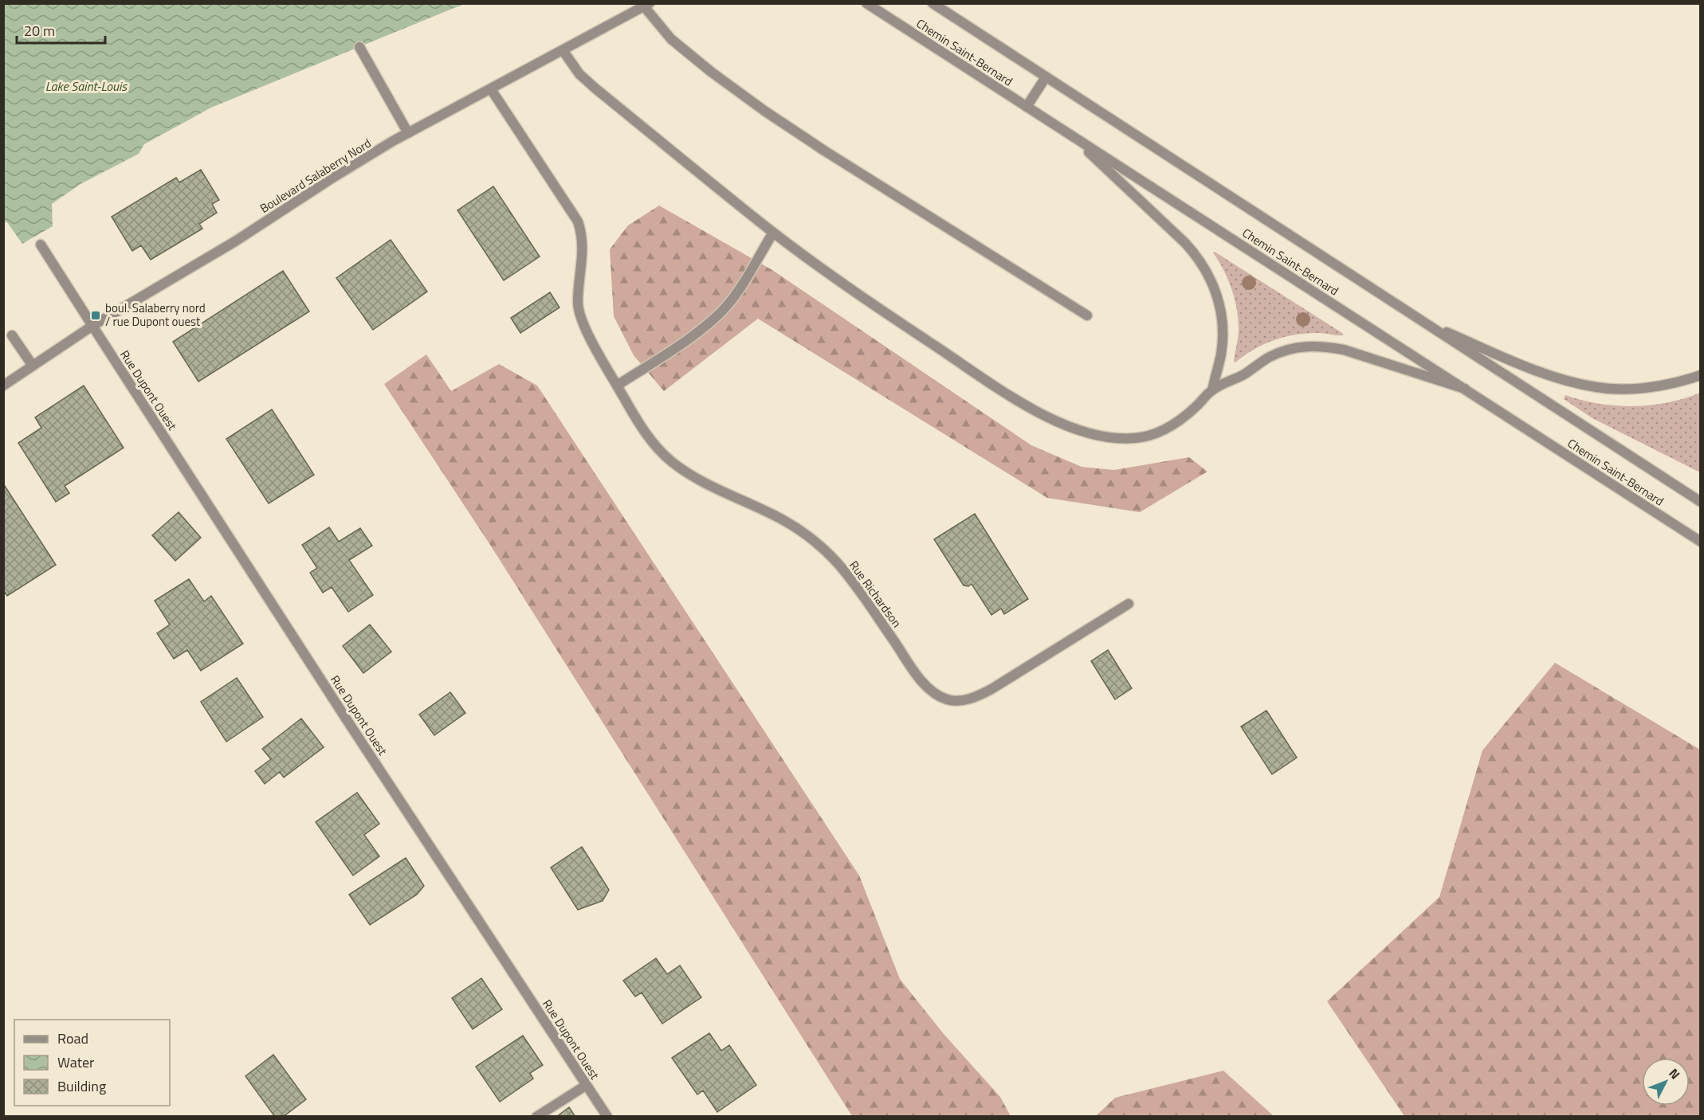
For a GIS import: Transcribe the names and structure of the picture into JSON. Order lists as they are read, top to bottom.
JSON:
{
  "streets": {
    "street": [
      "Chemin Saint-Bernard",
      "Boulevard Salaberry Nord",
      "Rue Dupont Ouest",
      "Rue Richardson"
    ]
  },
  "crossings": [
    ["Boulevard Salaberry Nord", "Rue Dupont Ouest"],
    ["Boulevard Salaberry Nord", "Rue Richardson"]
  ],
  "water": ["Lake Saint-Louis"],
  "places": {
    "transit": ["boul. Salaberry nord / rue Dupont ouest"]
  },
  "legend": ["Road", "Water", "Building"],
  "scale_bar": "20 m",
  "north": "top right"
}
